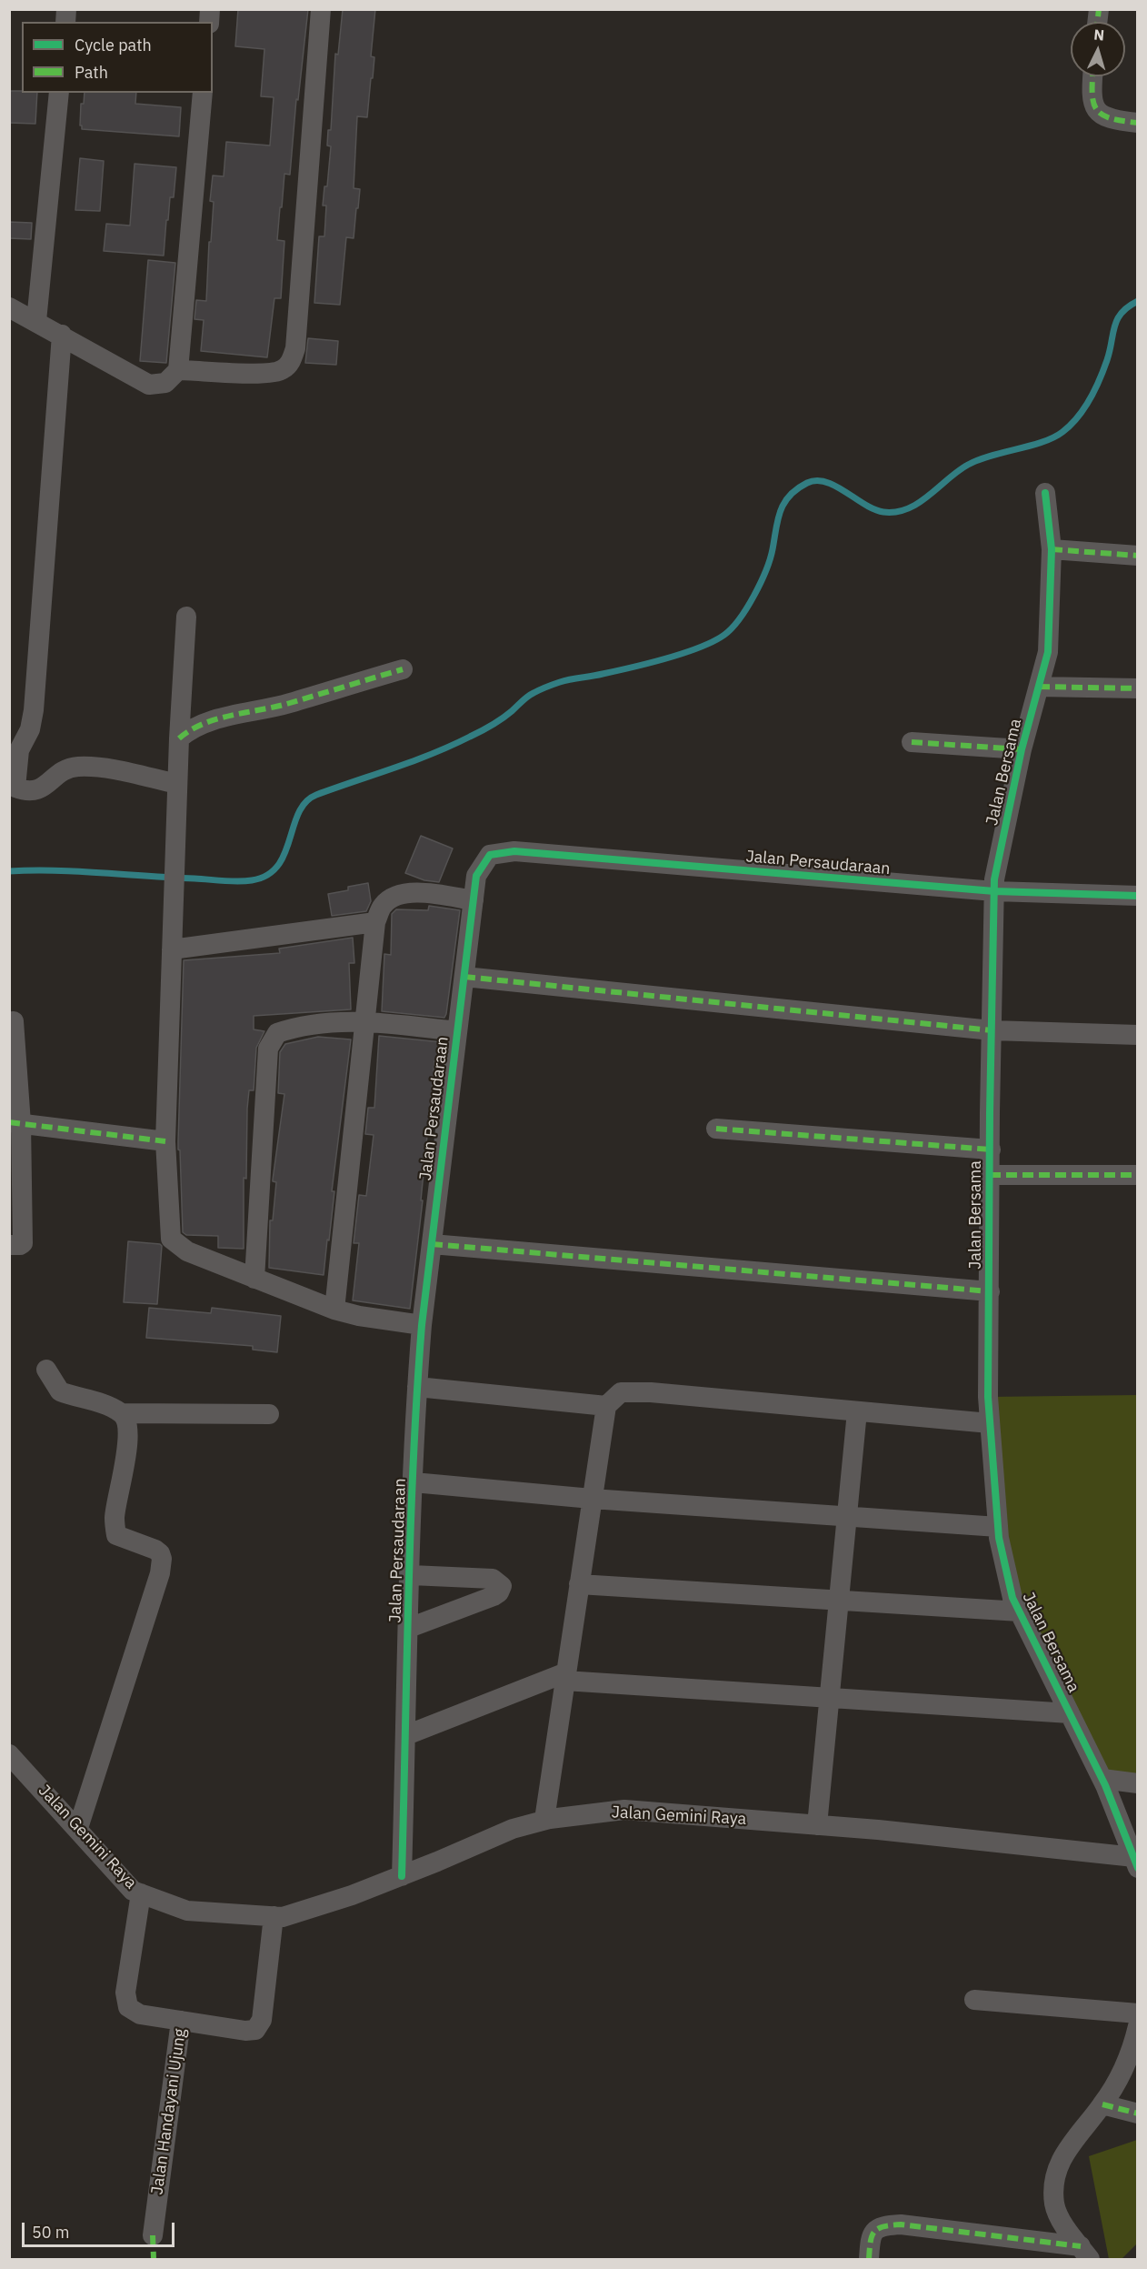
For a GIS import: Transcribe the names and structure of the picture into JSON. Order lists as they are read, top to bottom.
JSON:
{
  "streets": {
    "street": [
      "Jalan Bersama",
      "Jalan Persaudaraan",
      "Jalan Gemini Raya",
      "Jalan Handayani Ujung"
    ]
  },
  "crossings": [
    ["Jalan Bersama", "Jalan Persaudaraan"],
    ["Jalan Bersama", "Jalan Gemini Raya"],
    ["Jalan Persaudaraan", "Jalan Gemini Raya"]
  ],
  "legend": ["Cycle path", "Path"],
  "scale_bar": "50 m",
  "north": "top"
}
